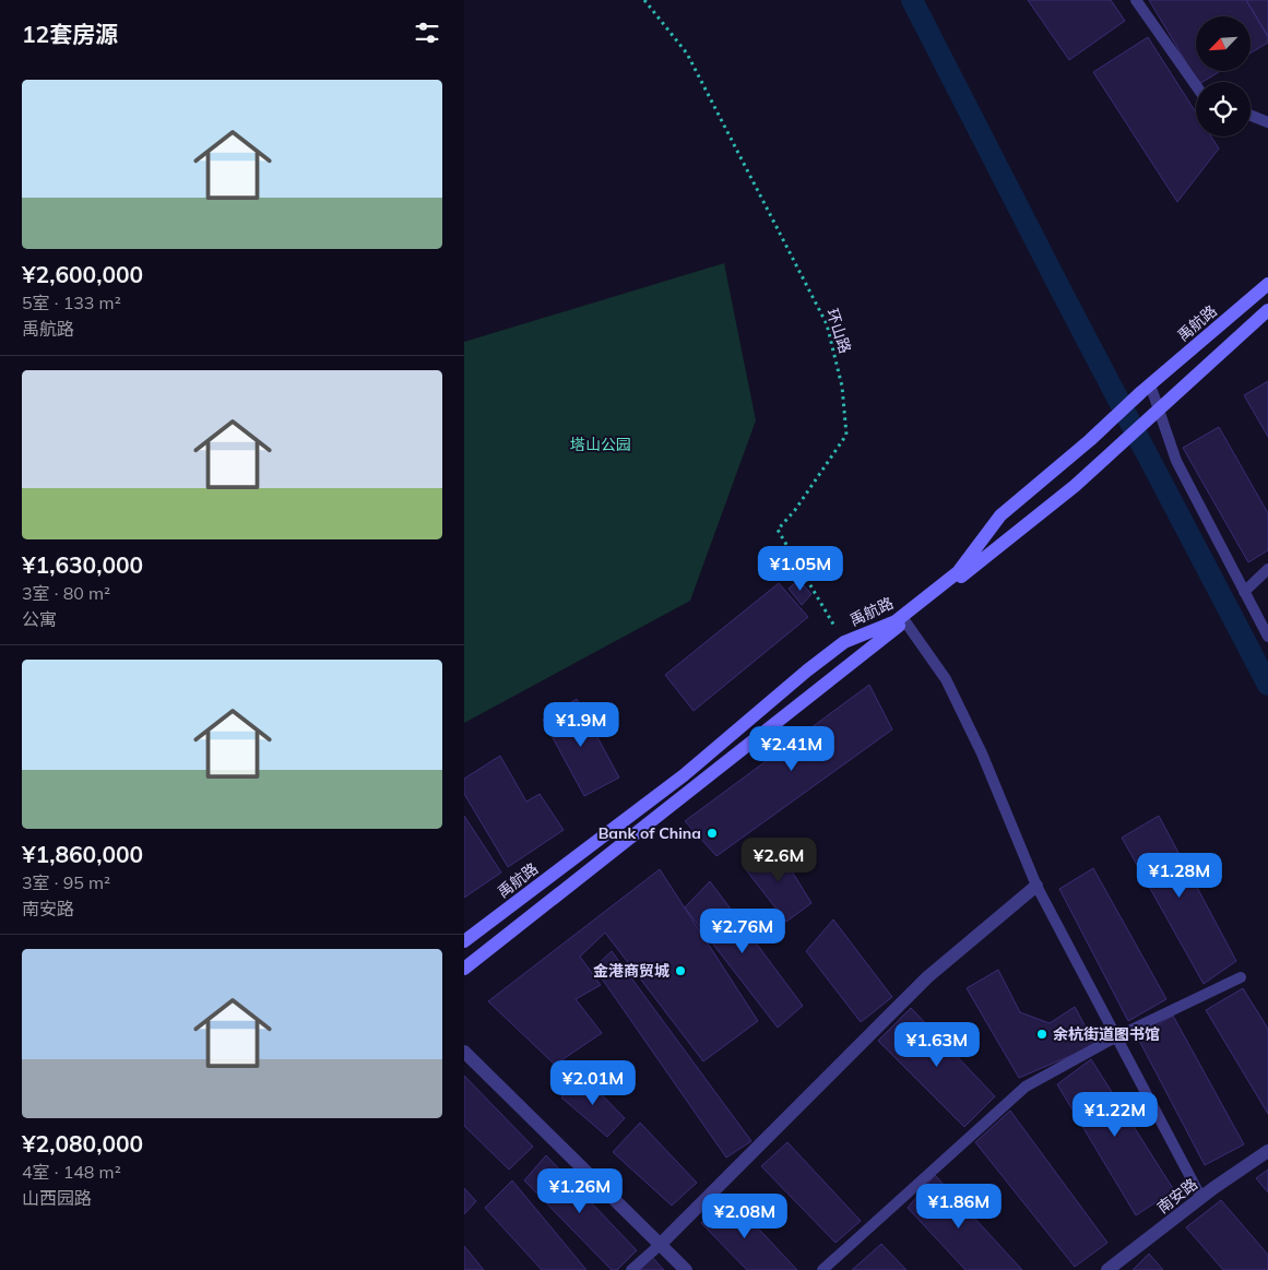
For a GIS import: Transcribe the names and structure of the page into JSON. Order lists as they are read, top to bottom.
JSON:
{
  "streets": {
    "main road": ["禹航路"],
    "street": ["南安路"],
    "path": ["环山路"]
  },
  "crossings": [
    ["禹航路", "环山路"]
  ],
  "parks": ["塔山公园"],
  "places": ["Bank of China", "金港商贸城", "余杭街道图书馆"],
  "north": "bottom left",
  "page": {
    "heading": "12套房源",
    "list": [
      {
        "name": "¥2,600,000",
        "note": "5室 · 133 m² · 禹航路"
      },
      {
        "name": "¥1,630,000",
        "note": "3室 · 80 m² · 公寓"
      },
      {
        "name": "¥1,860,000",
        "note": "3室 · 95 m² · 南安路"
      },
      {
        "name": "¥2,080,000",
        "note": "4室 · 148 m² · 山西园路"
      }
    ],
    "price": [
      "¥1.05M",
      "¥1.9M",
      "¥2.41M",
      "¥2.6M",
      "¥1.28M",
      "¥2.76M",
      "¥1.63M",
      "¥2.01M",
      "¥1.22M",
      "¥1.26M",
      "¥1.86M",
      "¥2.08M"
    ]
  }
}
